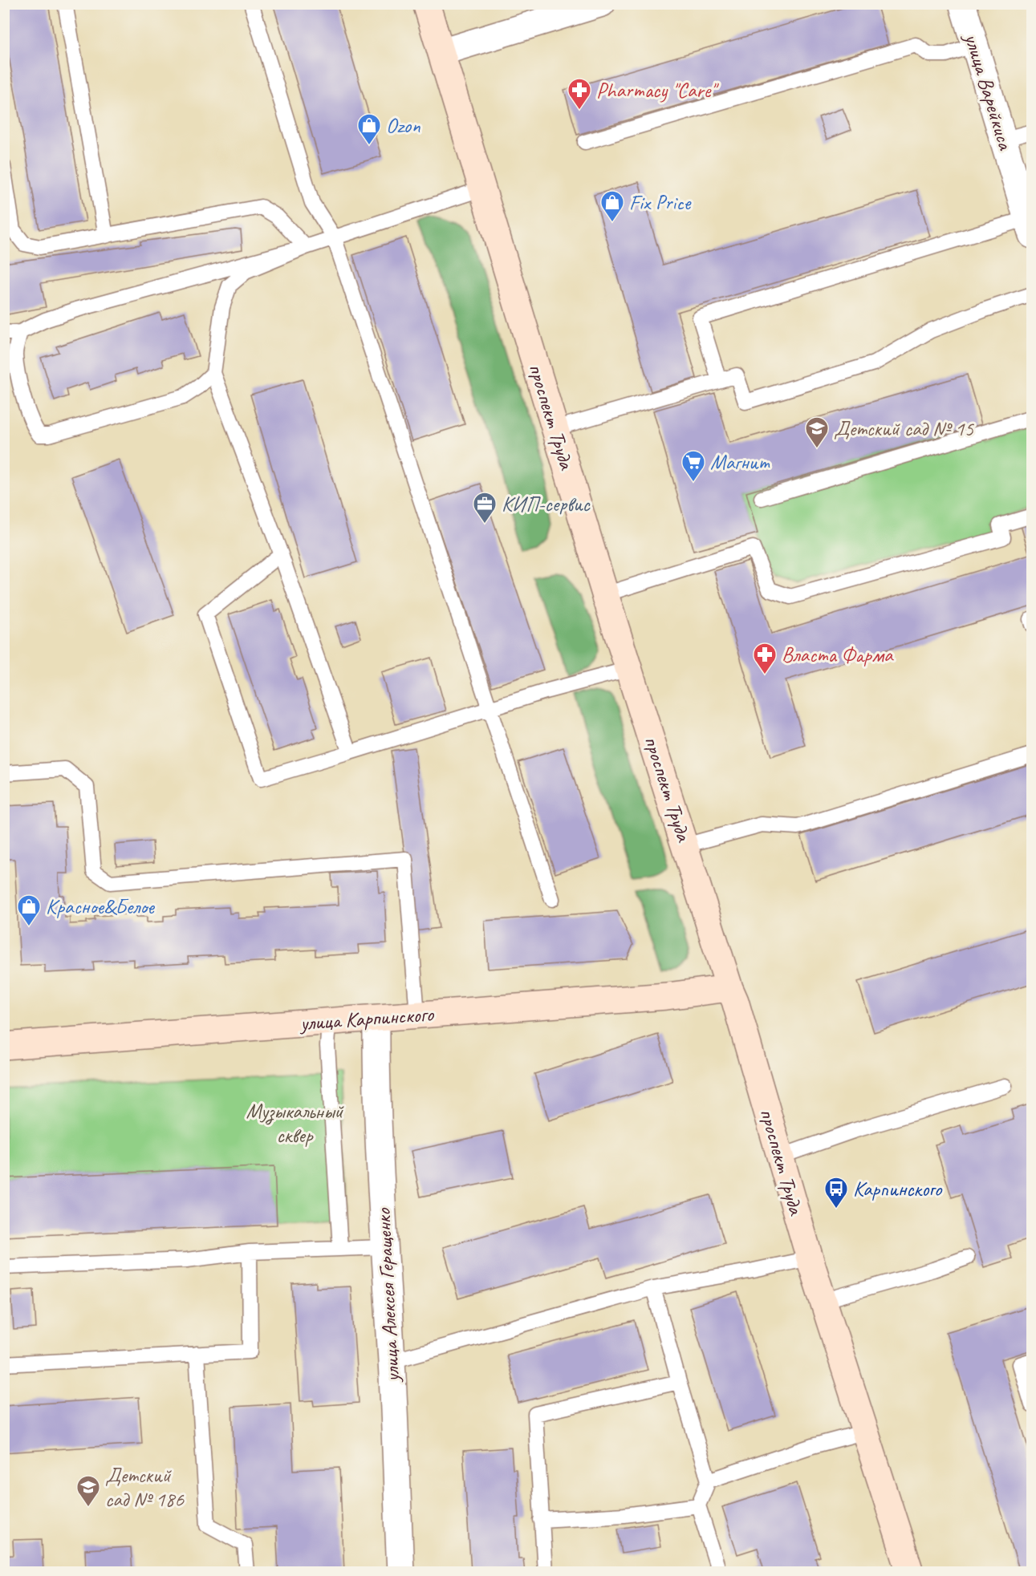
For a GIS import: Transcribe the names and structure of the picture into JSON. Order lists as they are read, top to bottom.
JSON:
{
  "streets": {
    "main road": ["проспект Труда", "улица Карпинского"],
    "street": ["улица Варейкиса", "улица Алексея Геращенко"]
  },
  "crossings": [
    ["проспект Труда", "улица Карпинского"],
    ["улица Карпинского", "улица Алексея Геращенко"]
  ],
  "parks": ["Музыкальный сквер"],
  "places": {
    "pharmacy": ["Pharmacy \"Care\"", "Власта Фарма"],
    "shop": ["Ozon", "Fix Price", "Красное&Белое"],
    "school or university": ["Детский сад № 15", "Детский сад № 186"],
    "supermarket": ["Магнит"],
    "office": ["КИП-сервис"],
    "bus stop": ["Карпинского"]
  }
}
